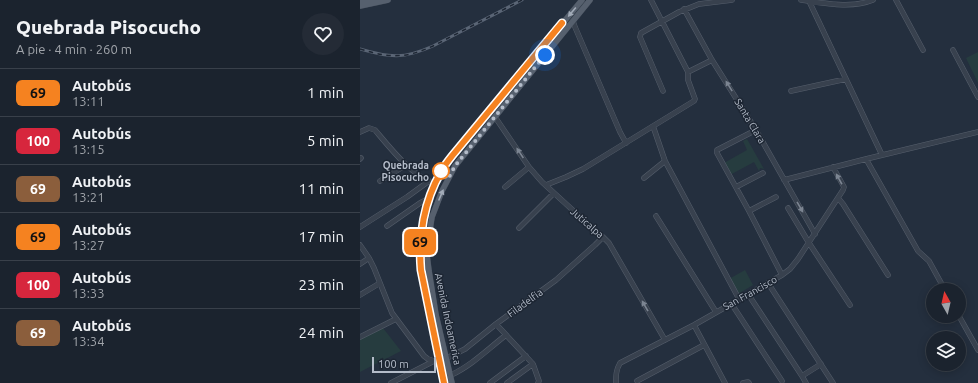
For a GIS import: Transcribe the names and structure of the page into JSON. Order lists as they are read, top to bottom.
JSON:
{
  "streets": {
    "main road": ["Avenida Indoamerica"],
    "street": [
      "Santa Clara",
      "Juticalpa",
      "San Francisco",
      "Filadelfia"
    ]
  },
  "crossings": [
    ["Santa Clara", "San Francisco"],
    ["Juticalpa", "San Francisco"],
    ["Juticalpa", "Filadelfia"],
    ["Juticalpa", "Avenida Indoamerica"],
    ["Filadelfia", "Avenida Indoamerica"]
  ],
  "one_way": ["Juticalpa"],
  "places": ["Quebrada Pisocucho"],
  "lines": ["bus line 69"],
  "scale_bar": "100 m",
  "north": "top",
  "page": {
    "heading": ["Quebrada Pisocucho", "A pie · 4 min · 260 m"],
    "on_map": "69",
    "list": [
      {
        "mark": "69",
        "name": "Autobús",
        "note": "13:11",
        "value": "1 min"
      },
      {
        "mark": "100",
        "name": "Autobús",
        "note": "13:15",
        "value": "5 min"
      },
      {
        "mark": "69",
        "name": "Autobús",
        "note": "13:21",
        "value": "11 min"
      },
      {
        "mark": "69",
        "name": "Autobús",
        "note": "13:27",
        "value": "17 min"
      },
      {
        "mark": "100",
        "name": "Autobús",
        "note": "13:33",
        "value": "23 min"
      },
      {
        "mark": "69",
        "name": "Autobús",
        "note": "13:34",
        "value": "24 min"
      }
    ],
    "scale": "100 m"
  }
}
